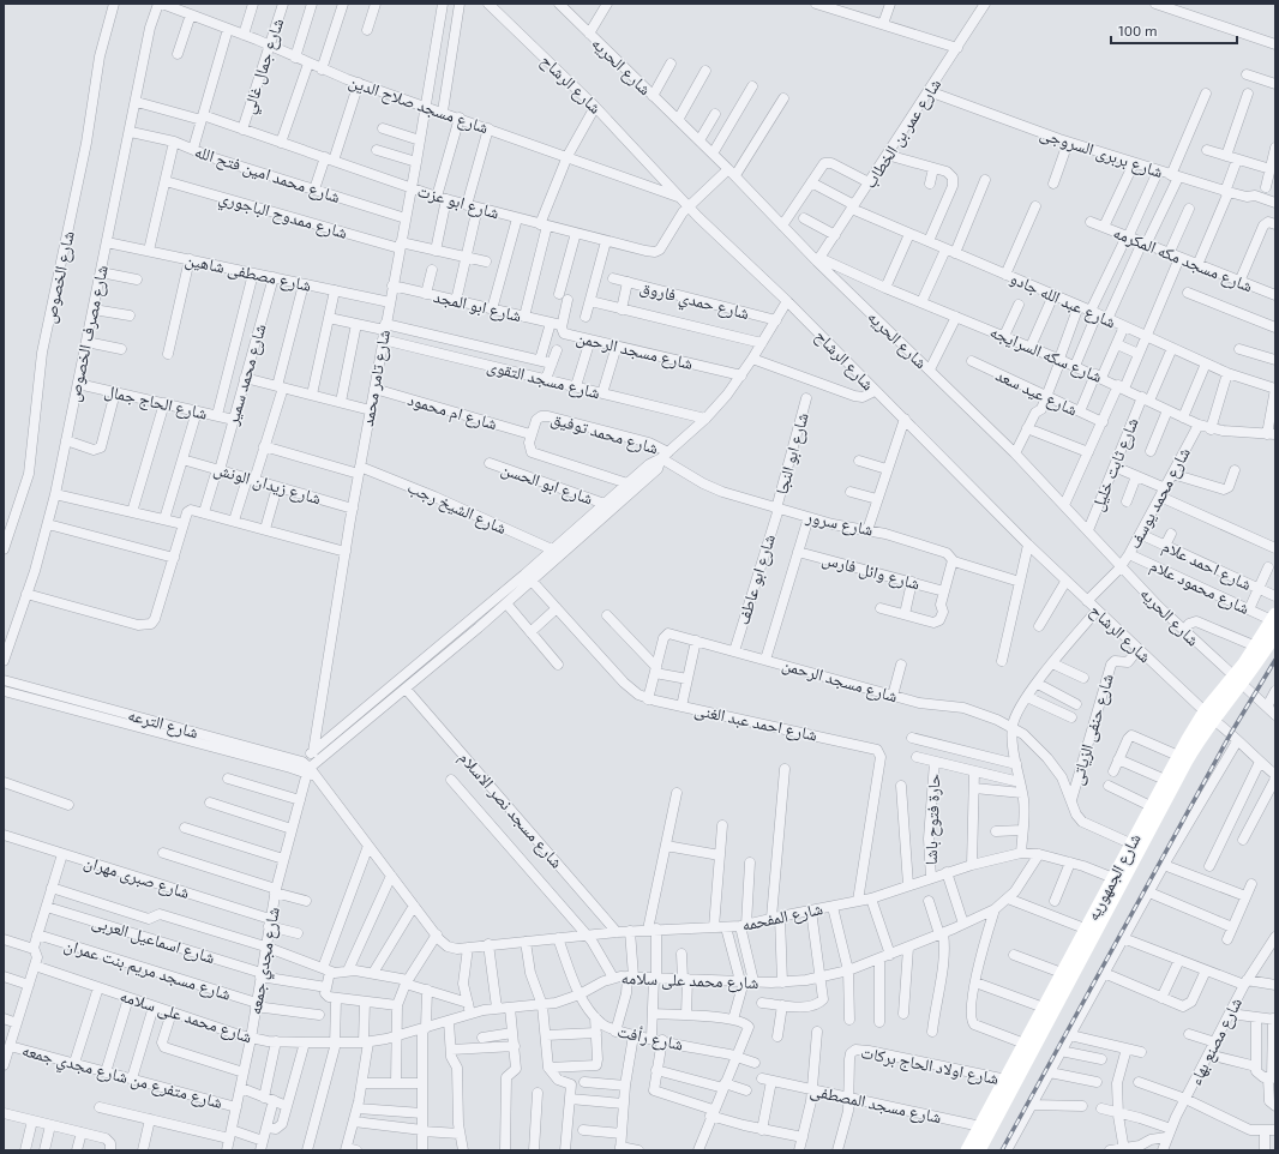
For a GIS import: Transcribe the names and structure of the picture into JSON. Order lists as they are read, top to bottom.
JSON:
{
  "streets": {
    "main road": ["شارع الجمهوريه"],
    "street": [
      "شارع جمال غالي",
      "شارع الحريه",
      "شارع الرشاح",
      "شارع مسجد صلاح الدين",
      "شارع عمر بن الخطاب",
      "شارع بربرى السروجى",
      "شارع محمد امين فتح الله",
      "شارع ابو عزت",
      "شارع ممدوح الباجوري",
      "شارع مسجد مكه المكرمه",
      "شارع مصطفى شاهين",
      "شارع الخصوص",
      "شارع حمدي فاروق",
      "شارع عبد الله جادو",
      "شارع ابو المجد",
      "شارع مصرف الخصوص",
      "شارع مسجد الرحمن",
      "شارع سكه السرايجه",
      "شارع محمد سمير",
      "شارع تامر محمد",
      "شارع مسجد التقوى",
      "شارع عيد سعد",
      "شارع الحاج جمال",
      "شارع ام محمود",
      "شارع محمد توفيق",
      "شارع ابو النجا",
      "شارع ثابت خليل",
      "شارع زيدان الونش",
      "شارع ابو الحسن",
      "شارع محمد يوسف",
      "شارع الشيخ رجب",
      "شارع سرور",
      "شارع احمد علام",
      "شارع وائل فارس",
      "شارع ابو عاطف",
      "شارع محمود علام",
      "شارع احمد عبد الغنى",
      "شارع الترعه",
      "شارع حنفى الزياتى",
      "شارع مسجد نصر الاسلام",
      "حارة فتوح باشا",
      "شارع صبرى مهران",
      "شارع المفحمه",
      "شارع اسماعيل العربى",
      "شارع مجدي جمعه",
      "شارع مسجد مريم بنت عمران",
      "شارع محمد على سلامه",
      "شارع رأفت",
      "شارع مصنع بهاء",
      "شارع اولاد الحاج بركات",
      "شارع متفرع من شارع مجدي جمعه",
      "شارع مسجد المصطفى"
    ]
  },
  "crossings": [
    ["شارع جمال غالي", "شارع مسجد صلاح الدين"],
    ["شارع جمال غالي", "شارع ابو عزت"],
    ["شارع الحريه", "شارع عمر بن الخطاب"],
    ["شارع الحريه", "شارع سكه السرايجه"],
    ["شارع الحريه", "شارع ثابت خليل"],
    ["شارع الحريه", "شارع محمد يوسف"],
    ["شارع الحريه", "شارع الجمهوريه"],
    ["شارع الرشاح", "شارع مسجد صلاح الدين"],
    ["شارع الرشاح", "شارع ابو عزت"],
    ["شارع الرشاح", "شارع محمد يوسف"],
    ["شارع الرشاح", "شارع حنفى الزياتى"],
    ["شارع الرشاح", "شارع الجمهوريه"],
    ["شارع مسجد صلاح الدين", "شارع تامر محمد"],
    ["شارع عمر بن الخطاب", "شارع بربرى السروجى"],
    ["شارع عمر بن الخطاب", "شارع عبد الله جادو"],
    ["شارع عمر بن الخطاب", "شارع سكه السرايجه"],
    ["شارع محمد امين فتح الله", "شارع مصرف الخصوص"],
    ["شارع محمد امين فتح الله", "شارع تامر محمد"],
    ["شارع ابو عزت", "شارع مصرف الخصوص"],
    ["شارع ابو عزت", "شارع تامر محمد"],
    ["شارع ممدوح الباجوري", "شارع تامر محمد"],
    ["شارع مصطفى شاهين", "شارع مصرف الخصوص"],
    ["شارع مصطفى شاهين", "شارع محمد سمير"],
    ["شارع مصطفى شاهين", "شارع تامر محمد"],
    ["شارع عبد الله جادو", "شارع ثابت خليل"],
    ["شارع ابو المجد", "شارع مسجد الرحمن"],
    ["شارع ابو المجد", "شارع تامر محمد"],
    ["شارع مصرف الخصوص", "شارع الحاج جمال"],
    ["شارع مسجد الرحمن", "شارع ابو عاطف"],
    ["شارع مسجد الرحمن", "شارع حنفى الزياتى"],
    ["شارع مسجد الرحمن", "شارع الجمهوريه"],
    ["شارع سكه السرايجه", "شارع ثابت خليل"],
    ["شارع سكه السرايجه", "شارع محمد يوسف"],
    ["شارع محمد سمير", "شارع الحاج جمال"],
    ["شارع محمد سمير", "شارع زيدان الونش"],
    ["شارع تامر محمد", "شارع مسجد التقوى"],
    ["شارع تامر محمد", "شارع ام محمود"],
    ["شارع تامر محمد", "شارع زيدان الونش"],
    ["شارع تامر محمد", "شارع الشيخ رجب"],
    ["شارع ام محمود", "شارع محمد توفيق"],
    ["شارع محمد توفيق", "شارع سرور"],
    ["شارع ابو النجا", "شارع سرور"],
    ["شارع ابو النجا", "شارع ابو عاطف"],
    ["شارع محمد يوسف", "شارع احمد علام"],
    ["شارع محمد يوسف", "شارع محمود علام"],
    ["شارع سرور", "شارع ابو عاطف"],
    ["شارع محمود علام", "شارع الجمهوريه"],
    ["شارع احمد عبد الغنى", "شارع المفحمه"],
    ["شارع الترعه", "شارع مجدي جمعه"],
    ["شارع مسجد نصر الاسلام", "شارع المفحمه"],
    ["حارة فتوح باشا", "شارع المفحمه"],
    ["شارع صبرى مهران", "شارع مجدي جمعه"],
    ["شارع الجمهوريه", "شارع المفحمه"],
    ["شارع الجمهوريه", "شارع اولاد الحاج بركات"],
    ["شارع الجمهوريه", "شارع مسجد المصطفى"],
    ["شارع المفحمه", "شارع محمد على سلامه"],
    ["شارع المفحمه", "شارع رأفت"],
    ["شارع اسماعيل العربى", "شارع مجدي جمعه"],
    ["شارع مجدي جمعه", "شارع مسجد مريم بنت عمران"],
    ["شارع مجدي جمعه", "شارع محمد على سلامه"],
    ["شارع مجدي جمعه", "شارع متفرع من شارع مجدي جمعه"],
    ["شارع محمد على سلامه", "شارع رأفت"],
    ["شارع اولاد الحاج بركات", "شارع مسجد المصطفى"]
  ],
  "scale_bar": "100 m"
}
